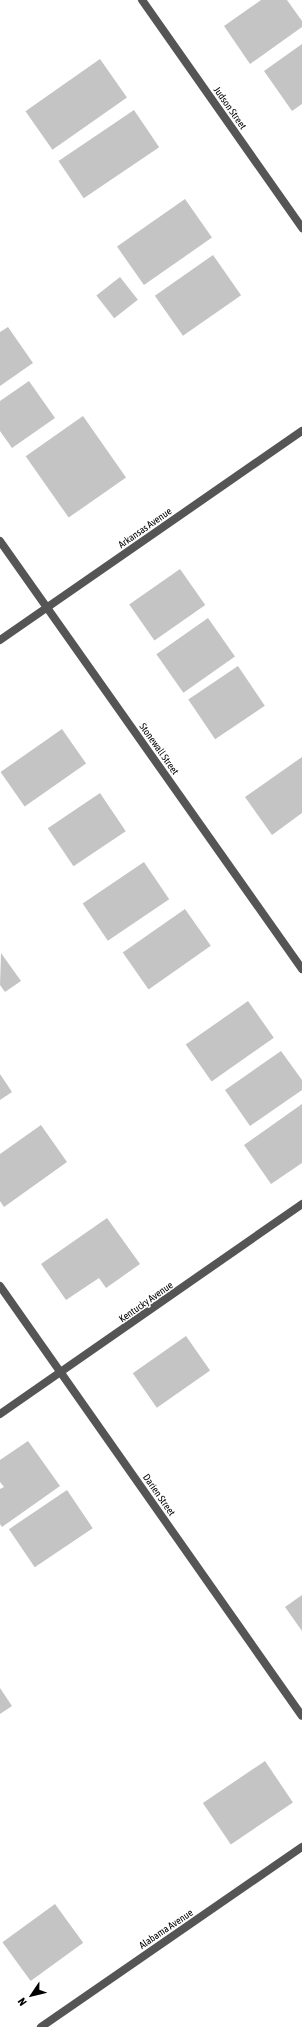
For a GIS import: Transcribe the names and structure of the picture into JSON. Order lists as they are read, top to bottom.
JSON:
{
  "streets": {
    "street": [
      "Judson Street",
      "Arkansas Avenue",
      "Stonewall Street",
      "Kentucky Avenue",
      "Darien Street",
      "Alabama Avenue"
    ]
  },
  "crossings": [
    ["Arkansas Avenue", "Stonewall Street"],
    ["Kentucky Avenue", "Darien Street"]
  ],
  "north": "bottom left"
}
